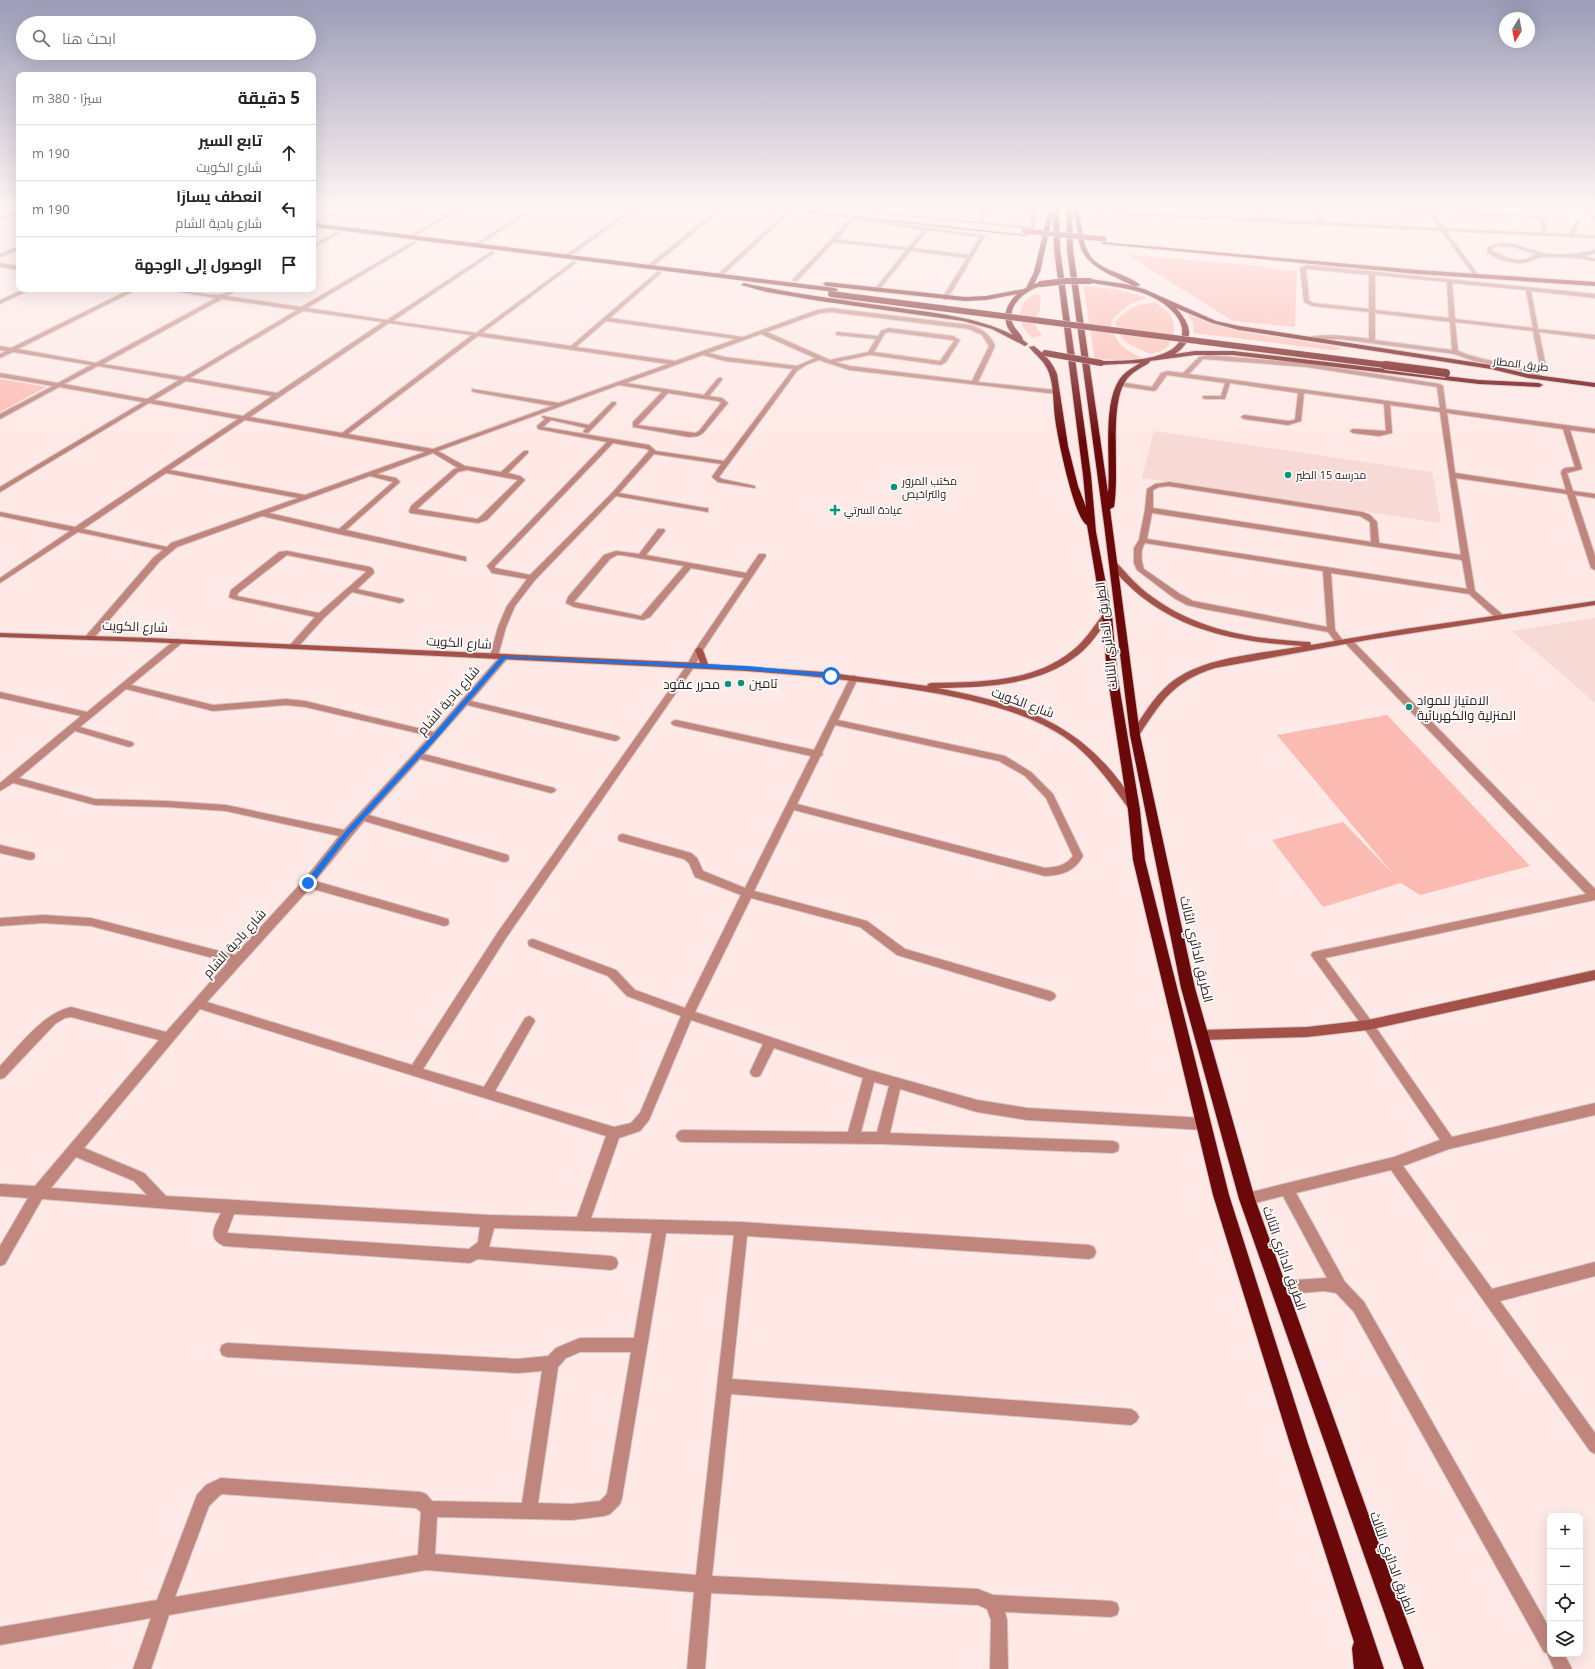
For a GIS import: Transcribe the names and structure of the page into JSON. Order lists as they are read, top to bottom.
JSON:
{
  "streets": {
    "highway": ["طريق المطار", "الطريق الدائري الثالث"],
    "main road": ["شارع الكويت"],
    "street": ["شارع بادية الشام"]
  },
  "crossings": [
    ["شارع الكويت", "الطريق الدائري الثالث"],
    ["شارع الكويت", "شارع بادية الشام"]
  ],
  "places": {
    "other": [
      "مدرسه 15 الطير",
      "مكتب المرور والتراخيص",
      "تامين",
      "محرر عقود",
      "الامتياز للمواد المنزلية والكهربائية"
    ],
    "health": ["عيادة السرتي"]
  },
  "north": "bottom",
  "page": {
    "search": "ابحث هنا",
    "heading": ["5 دقيقة", "سيرًا · 380 m"],
    "list": [
      ["تابع السير", "شارع الكويت", "190 m"],
      ["انعطف يسارًا", "شارع بادية الشام", "190 m"],
      "الوصول إلى الوجهة"
    ],
    "map_buttons": ["+", "−"]
  }
}
